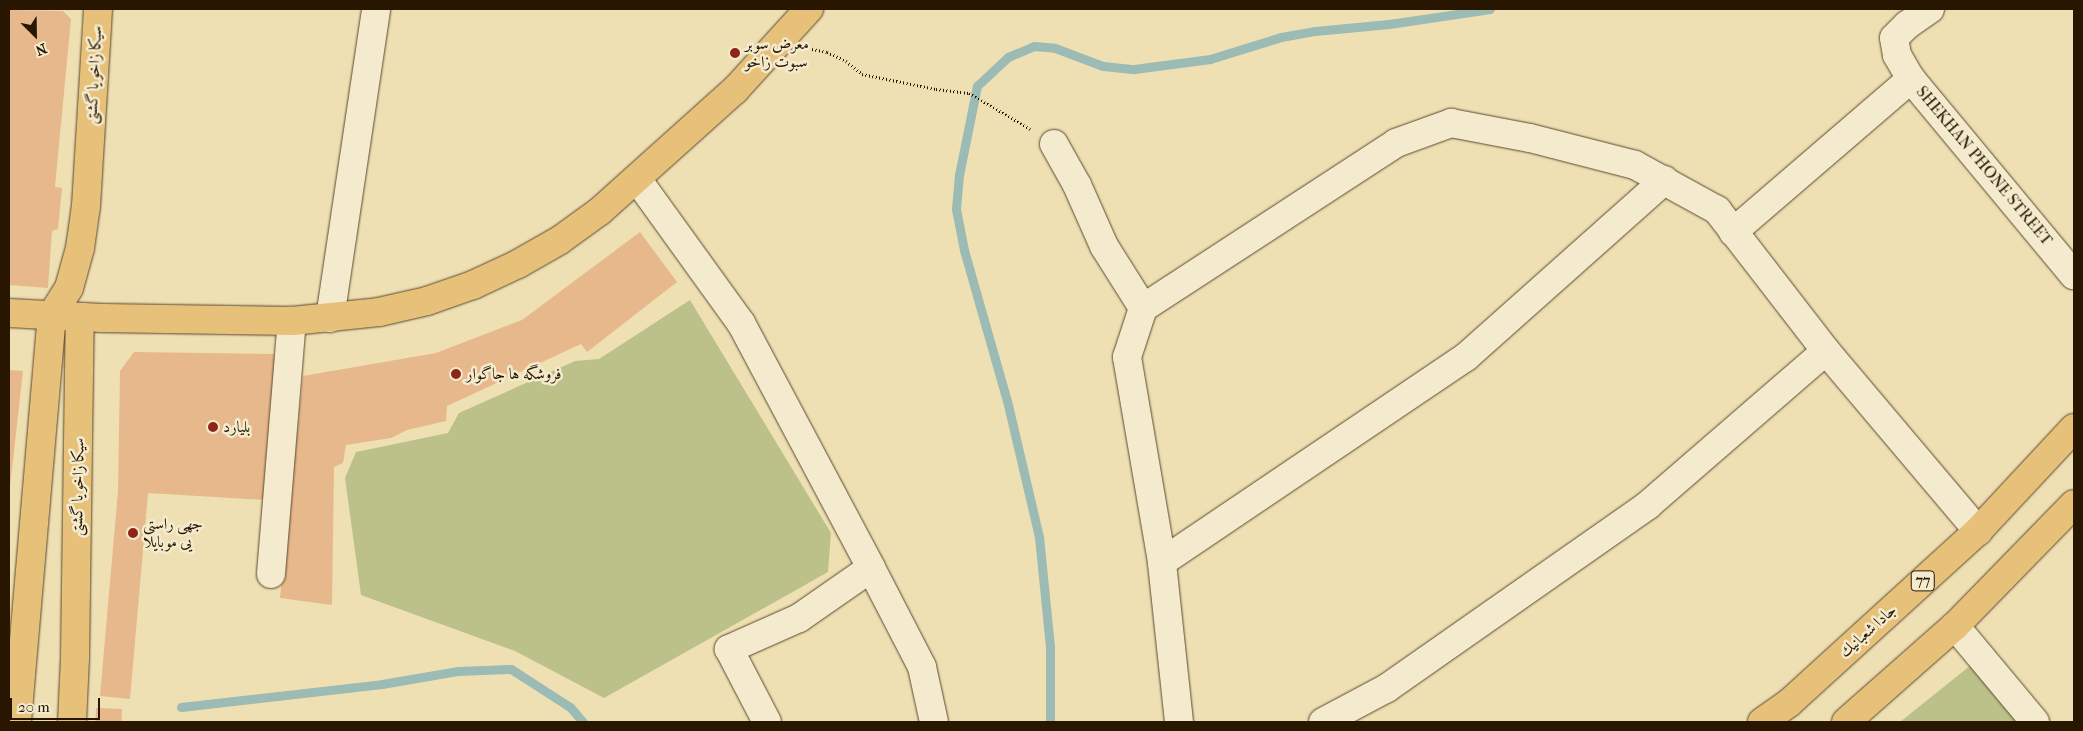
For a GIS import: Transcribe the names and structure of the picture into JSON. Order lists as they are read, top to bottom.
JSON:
{
  "streets": {
    "main road": ["سیکا زاخو یا گشتى", "77", "جادا شعبانيك"],
    "street": ["SHEKHAN PHONE STREET"]
  },
  "places": [
    "معرض سوبر سبوت زاخو",
    "فروشگه ها جاگوار",
    "بليارد",
    "جهى راستى يى موبايلا"
  ],
  "scale_bar": "20 m",
  "north": "bottom right"
}
